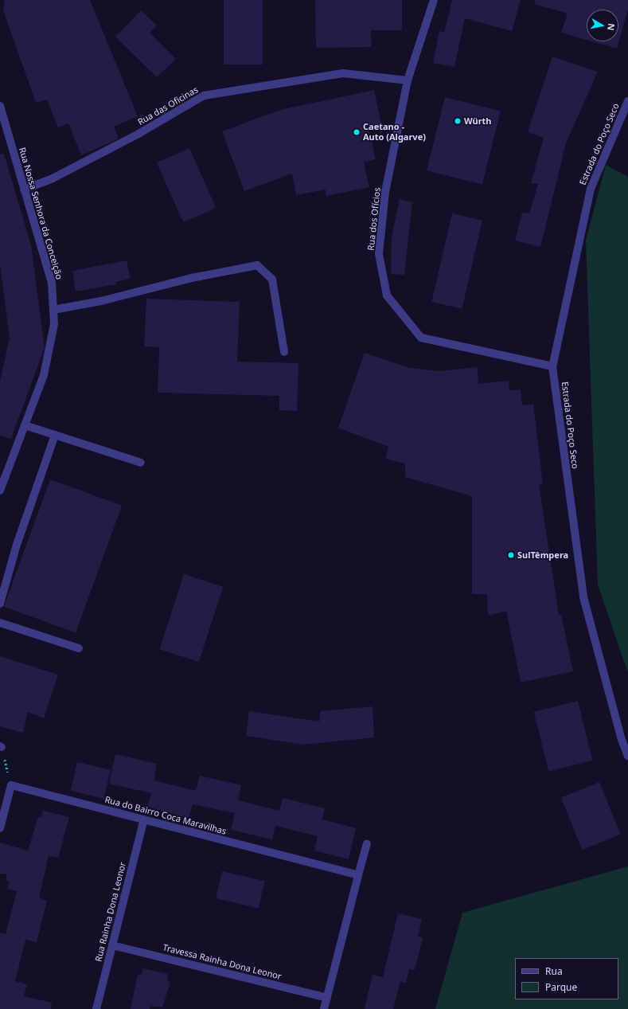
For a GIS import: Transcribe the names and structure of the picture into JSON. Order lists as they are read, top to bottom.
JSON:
{
  "streets": {
    "street": [
      "Rua das Oficinas",
      "Estrada do Poço Seco",
      "Rua Nossa Senhora da Conceição",
      "Rua dos Ofícios",
      "Rua do Bairro Coca Maravilhas",
      "Rua Rainha Dona Leonor",
      "Travessa Rainha Dona Leonor"
    ]
  },
  "crossings": [
    ["Rua das Oficinas", "Rua Nossa Senhora da Conceição"],
    ["Rua das Oficinas", "Rua dos Ofícios"],
    ["Estrada do Poço Seco", "Rua dos Ofícios"],
    ["Rua do Bairro Coca Maravilhas", "Rua Rainha Dona Leonor"],
    ["Rua Rainha Dona Leonor", "Travessa Rainha Dona Leonor"]
  ],
  "places": ["Würth", "Caetano - Auto (Algarve)", "SulTêmpera"],
  "legend": ["Rua", "Parque"],
  "north": "right"
}
